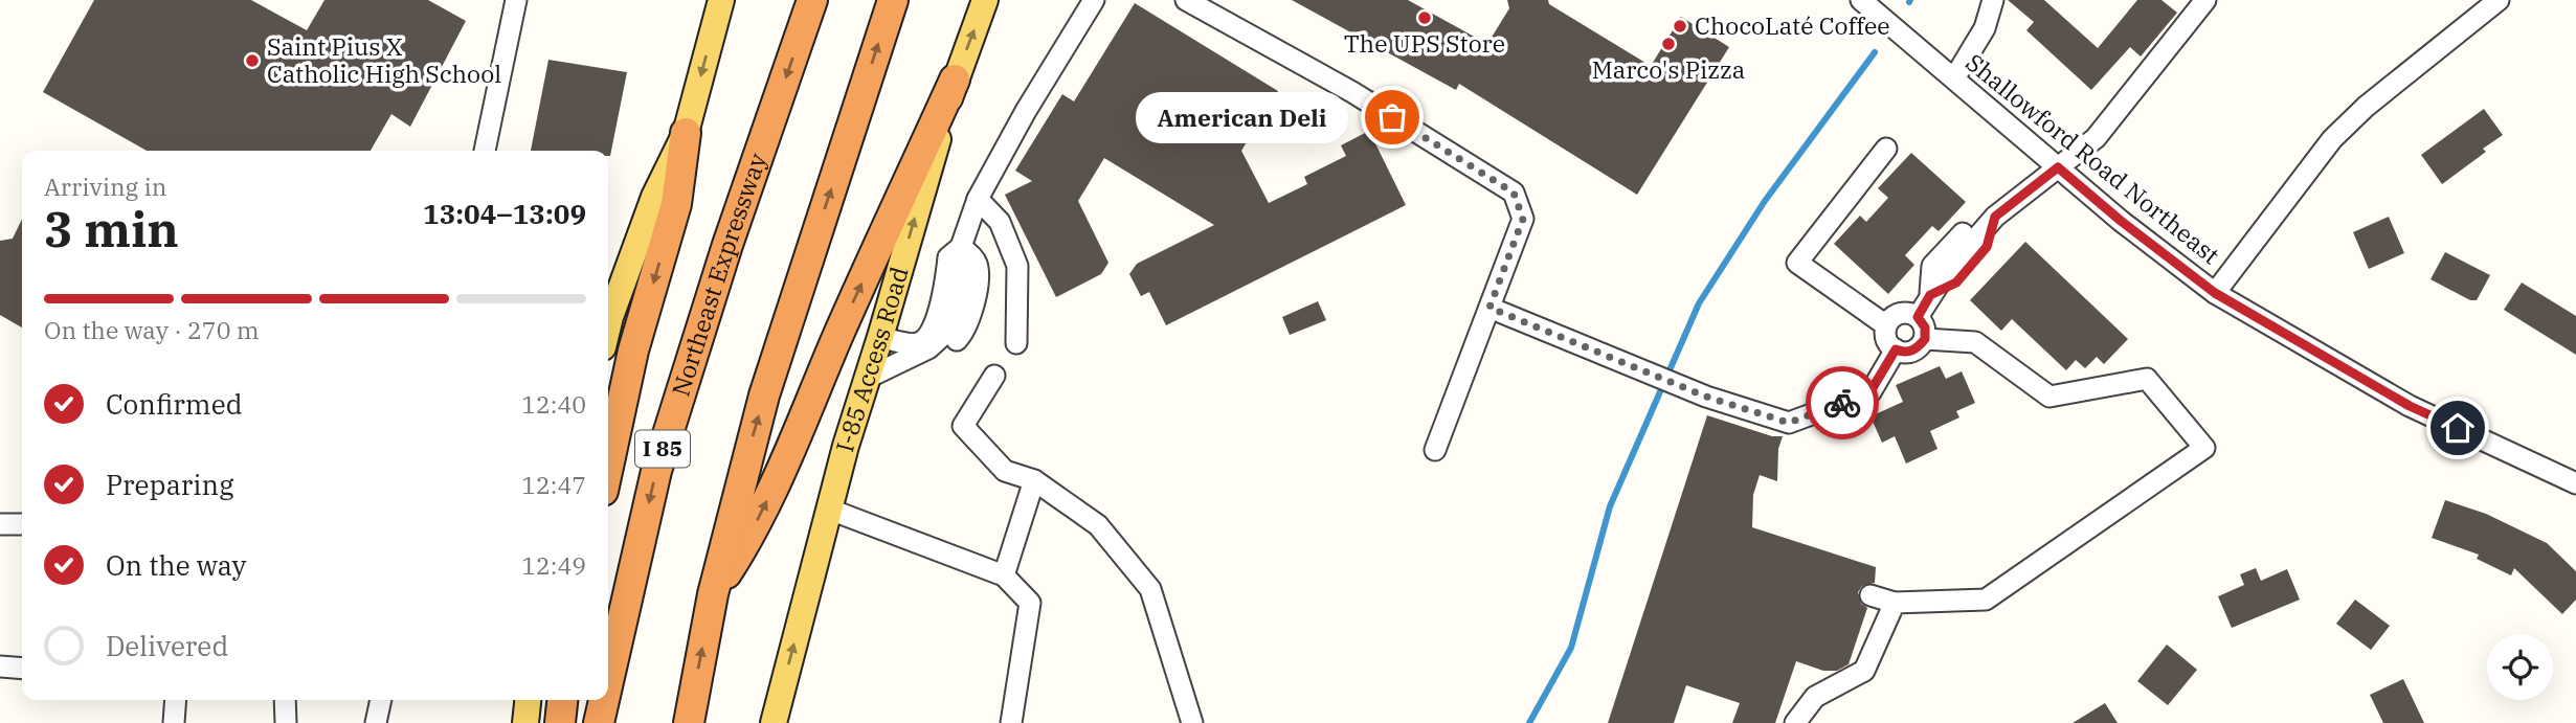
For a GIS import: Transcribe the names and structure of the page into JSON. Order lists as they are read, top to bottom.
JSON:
{
  "streets": {
    "highway": ["Northeast Expressway", "I 85"],
    "main road": ["I-85 Access Road"],
    "street": ["Shallowford Road Northeast"]
  },
  "one_way": ["I-85 Access Road"],
  "places": [
    "The UPS Store",
    "ChocoLaté Coffee",
    "Marco's Pizza",
    "Saint Pius X Catholic High School",
    "American Deli"
  ],
  "page": {
    "bubble": "American Deli",
    "heading": ["3 min", "Arriving in", "13:04–13:09"],
    "bar": "On the way · 270 m",
    "list": [
      ["Confirmed", "12:40"],
      ["Preparing", "12:47"],
      ["On the way", "12:49"],
      "Delivered"
    ]
  }
}
